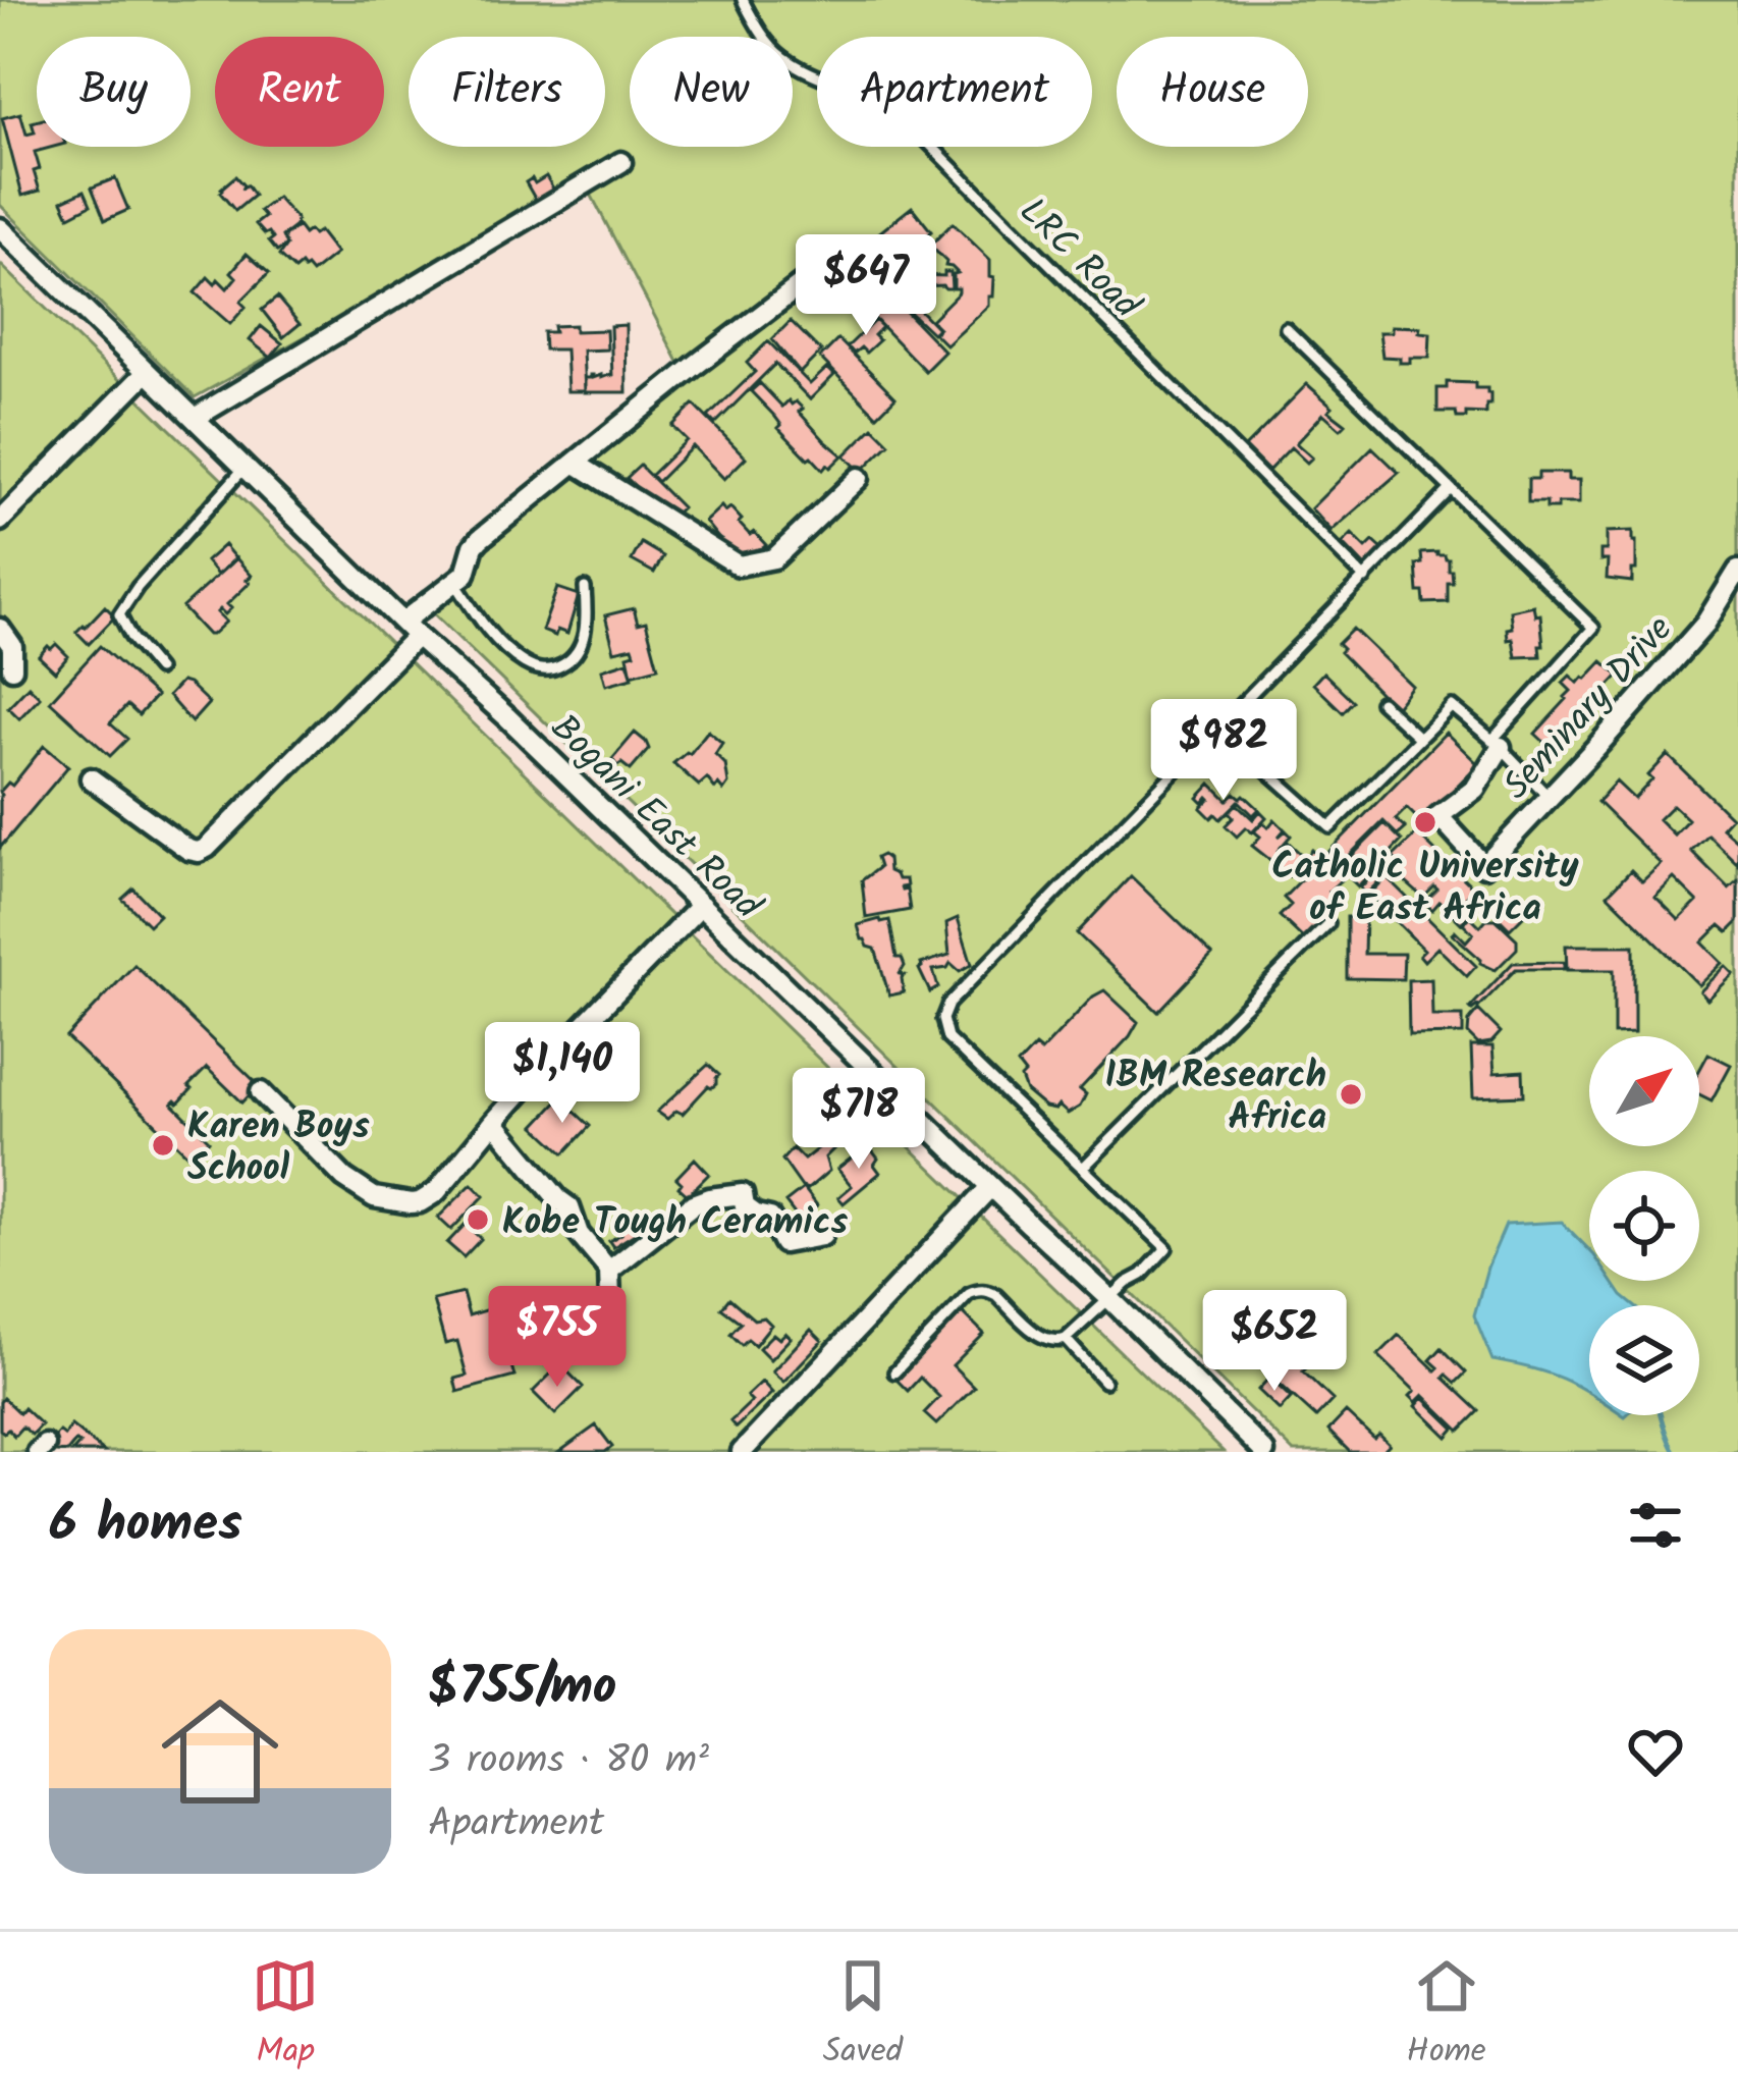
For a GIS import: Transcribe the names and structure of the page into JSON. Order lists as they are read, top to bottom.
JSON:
{
  "streets": {
    "street": ["Seminary Drive", "Bogani East Road"],
    "lane": ["LRC Road"]
  },
  "places": [
    "Catholic University of East Africa",
    "IBM Research Africa",
    "Karen Boys School",
    "Kobe Tough Ceramics"
  ],
  "north": "top right",
  "page": {
    "chip": [
      "Buy",
      "Rent",
      "Filters",
      "New",
      "Apartment",
      "House"
    ],
    "price": [
      "$647",
      "$982",
      "$1,140",
      "$718",
      "$755",
      "$652"
    ],
    "heading": "6 homes",
    "list": [
      {
        "name": "$755/mo",
        "note": "3 rooms · 80 m² · Apartment"
      }
    ],
    "tabs": ["Map", "Saved", "Home"]
  }
}
